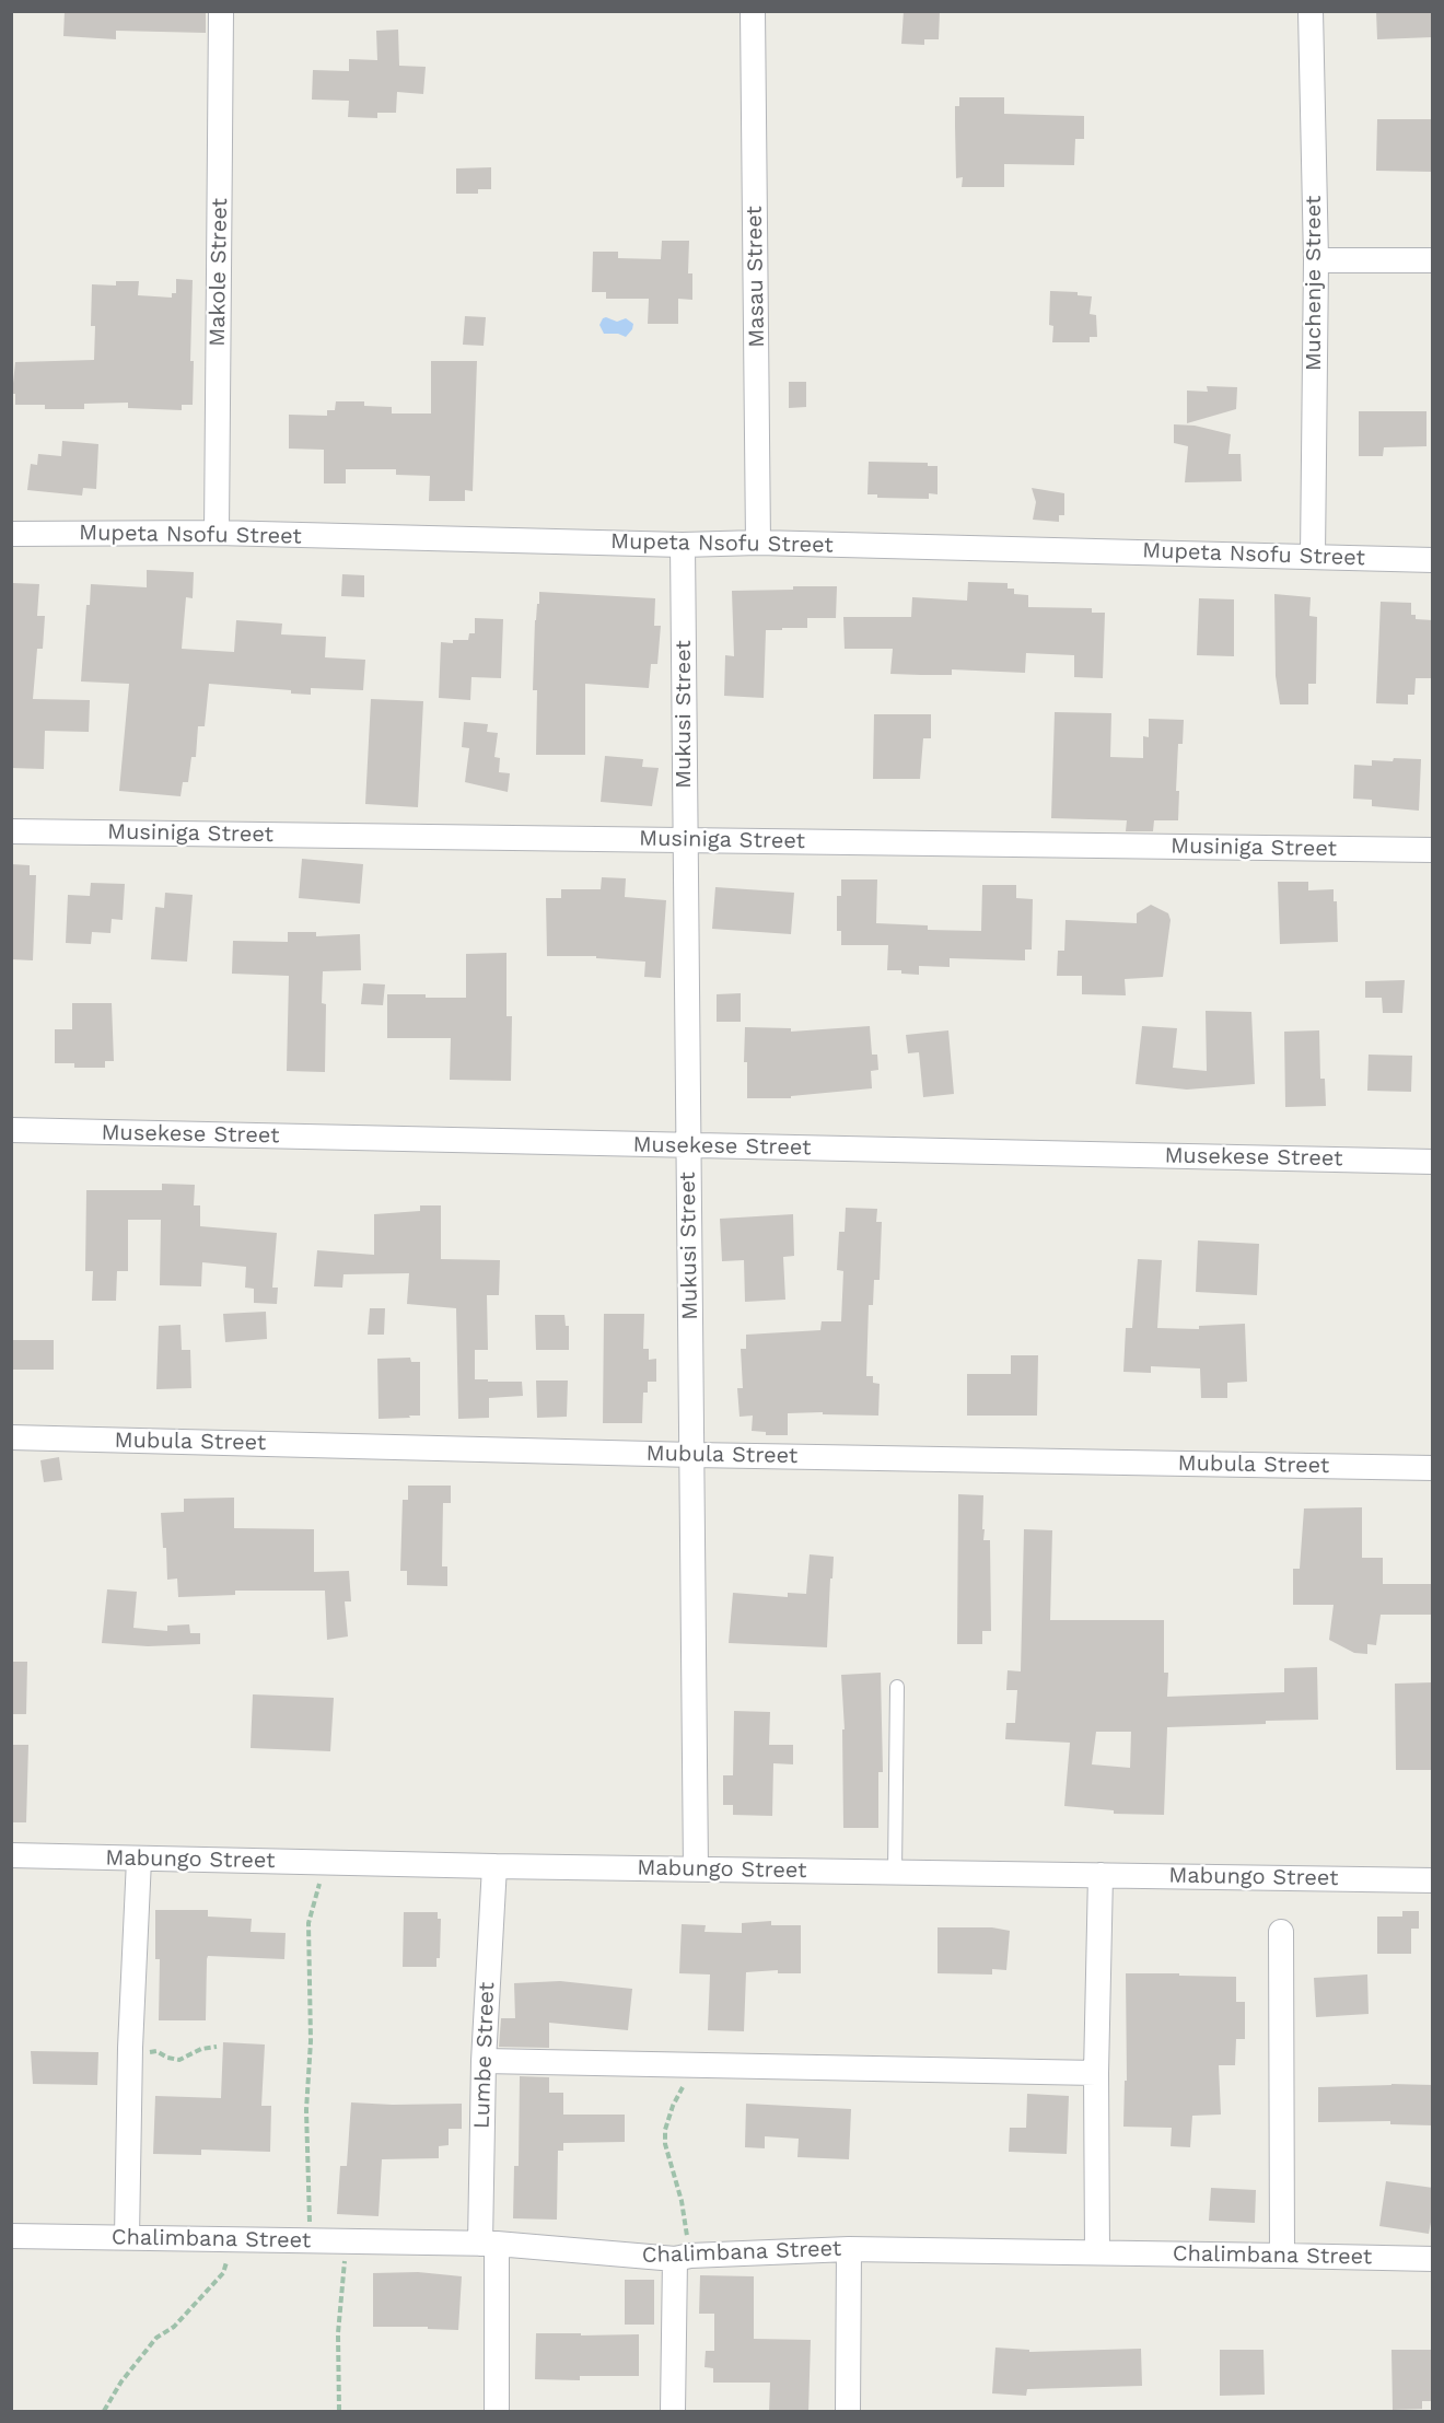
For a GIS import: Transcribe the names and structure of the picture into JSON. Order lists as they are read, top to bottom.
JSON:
{
  "streets": {
    "street": [
      "Makole Street",
      "Masau Street",
      "Muchenje Street",
      "Mupeta Nsofu Street",
      "Mukusi Street",
      "Musiniga Street",
      "Musekese Street",
      "Mubula Street",
      "Mabungo Street",
      "Lumbe Street",
      "Chalimbana Street"
    ]
  },
  "crossings": [
    ["Makole Street", "Mupeta Nsofu Street"],
    ["Masau Street", "Mupeta Nsofu Street"],
    ["Muchenje Street", "Mupeta Nsofu Street"],
    ["Mupeta Nsofu Street", "Mukusi Street"],
    ["Mukusi Street", "Musiniga Street"],
    ["Mukusi Street", "Musekese Street"],
    ["Mukusi Street", "Mubula Street"],
    ["Mukusi Street", "Mabungo Street"],
    ["Mabungo Street", "Lumbe Street"],
    ["Lumbe Street", "Chalimbana Street"]
  ]
}
